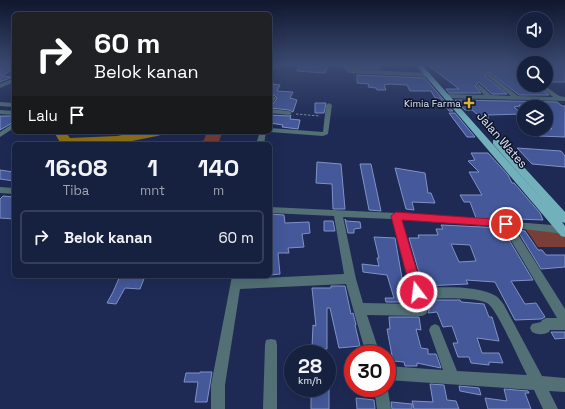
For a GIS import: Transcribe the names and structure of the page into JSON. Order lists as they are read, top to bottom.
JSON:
{
  "streets": {
    "main road": ["Jalan Wates"]
  },
  "places": {
    "health": ["Kimia Farma"]
  },
  "page": {
    "turn": ["60 m", "Belok kanan"],
    "then": "Lalu",
    "eta": [
      "16:08",
      "Tiba",
      "1",
      "mnt",
      "140",
      "m"
    ],
    "list": [
      {
        "name": "Belok kanan",
        "value": "60 m"
      }
    ],
    "speed": "28 km/h",
    "limit": "30"
  }
}
